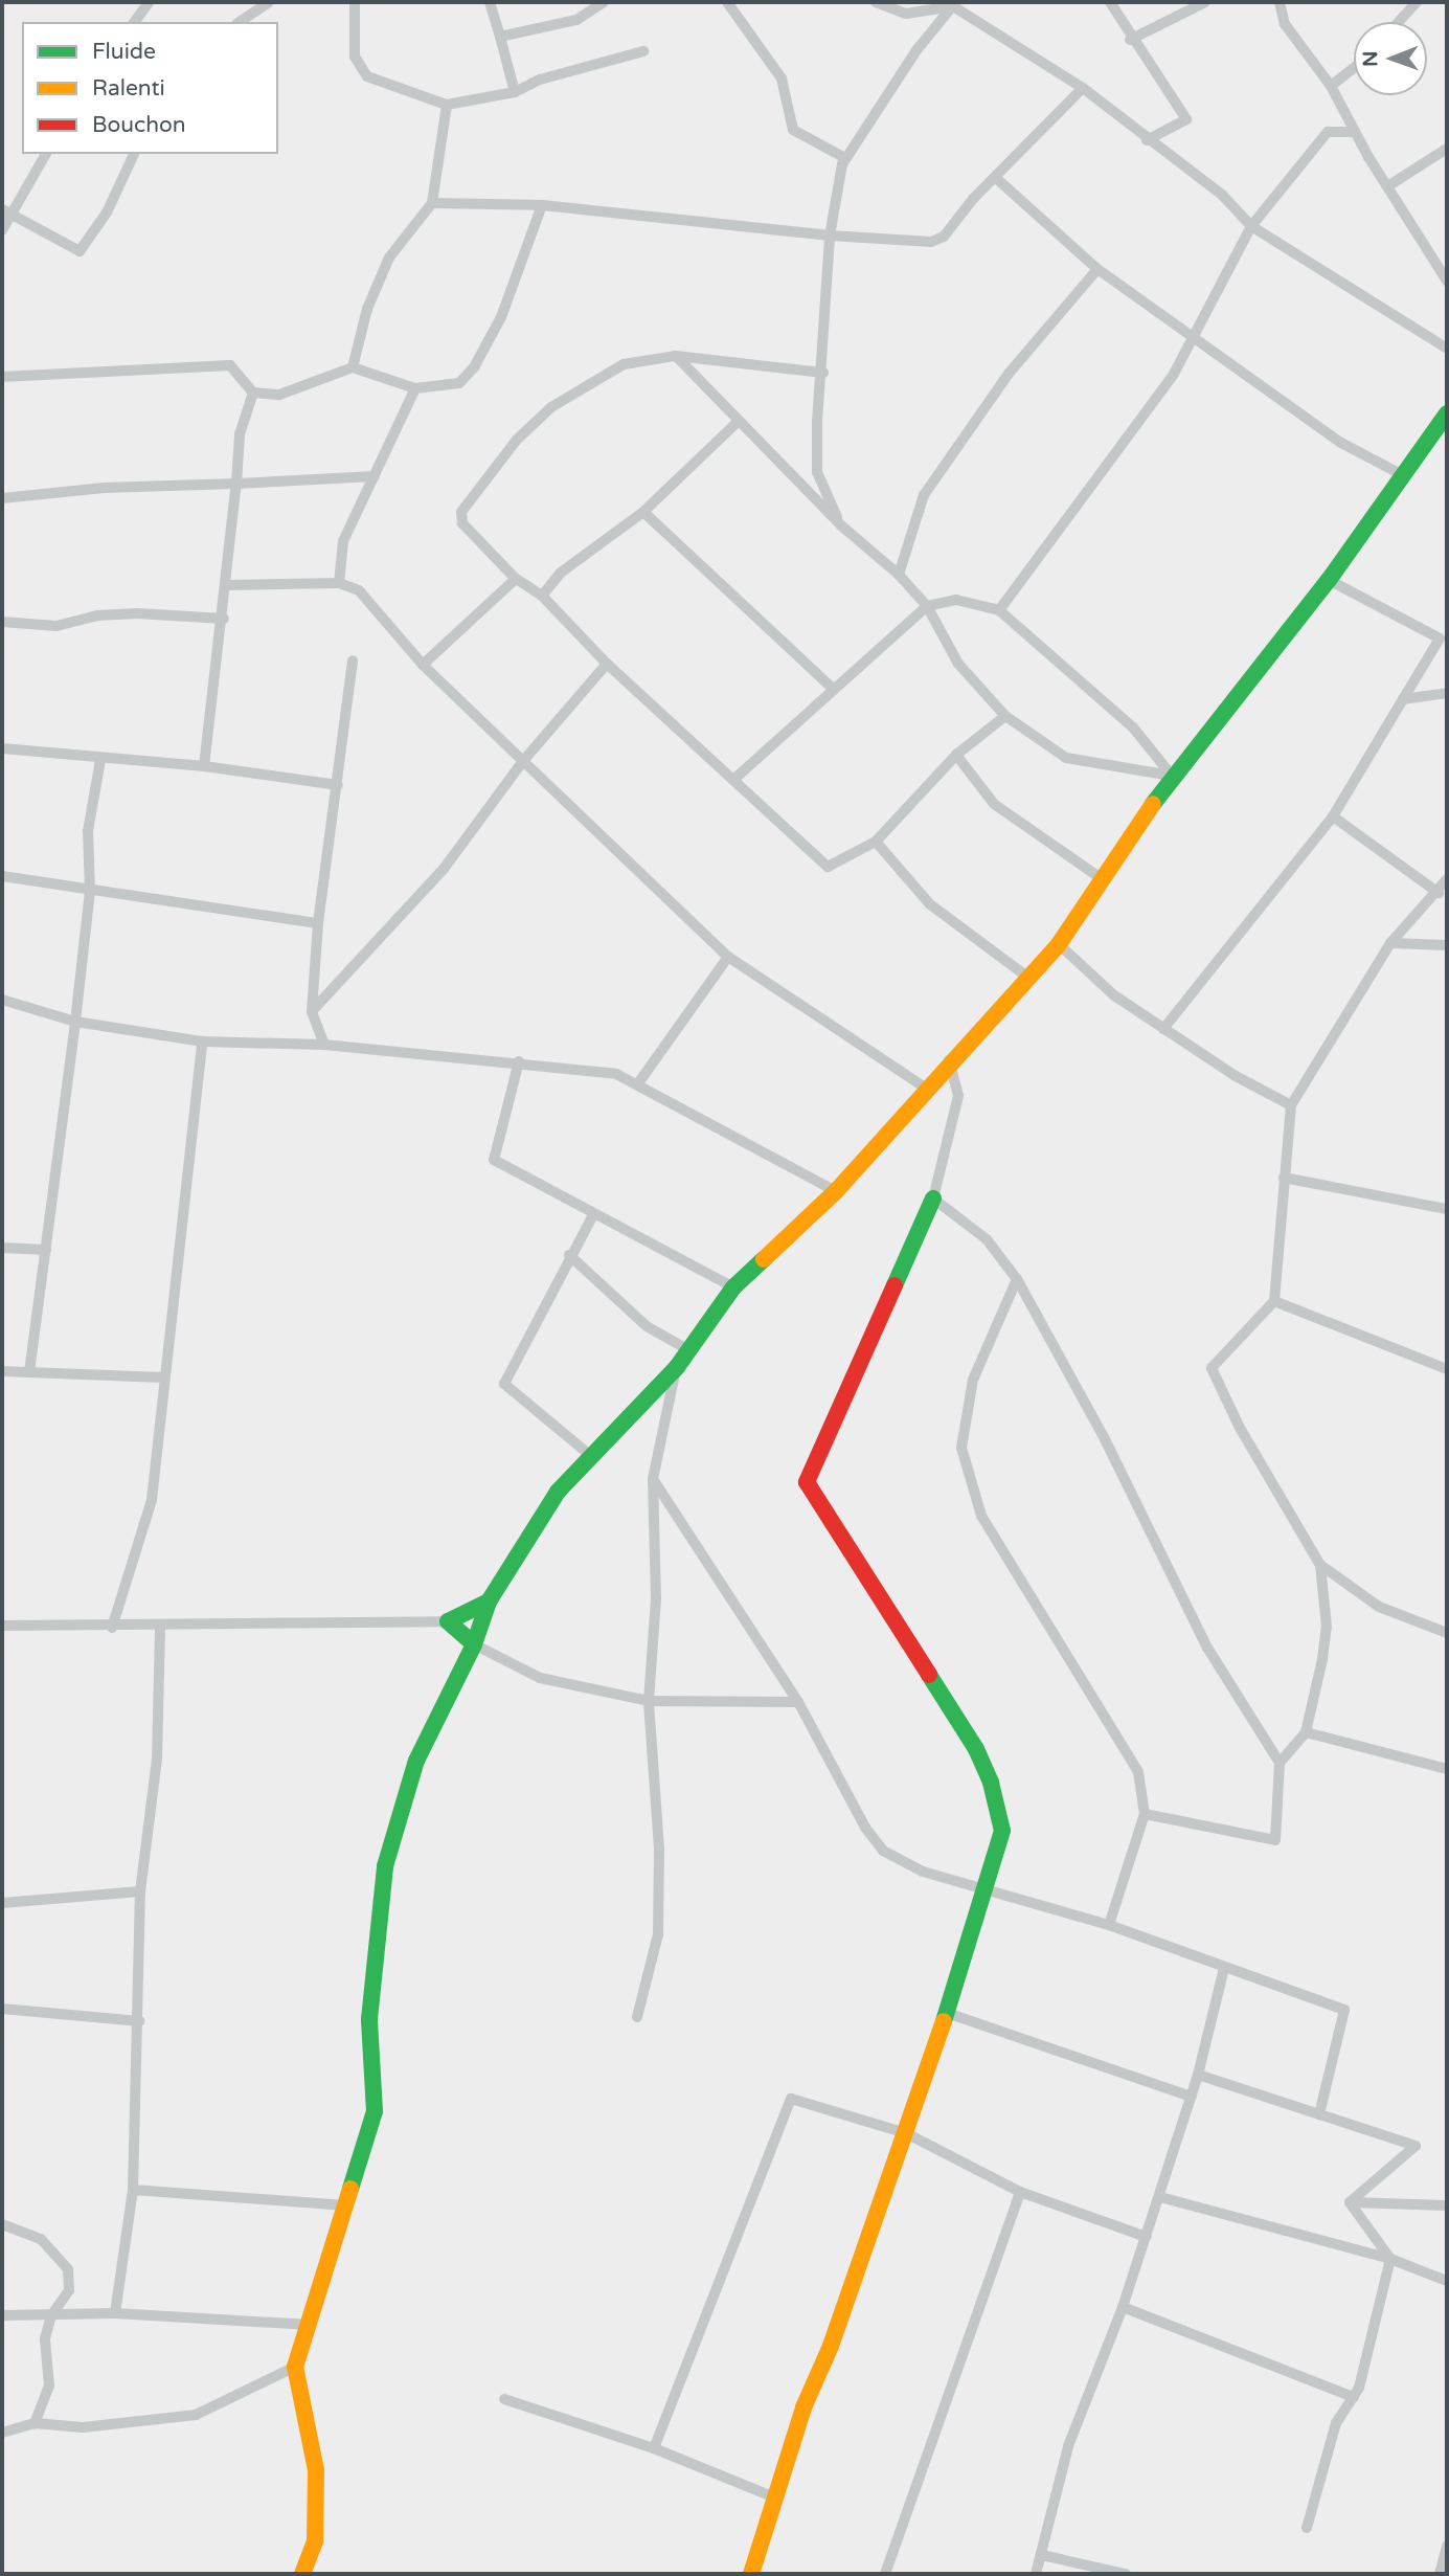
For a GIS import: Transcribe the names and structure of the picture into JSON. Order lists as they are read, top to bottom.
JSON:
{
  "legend": ["Fluide", "Ralenti", "Bouchon"],
  "north": "left"
}
